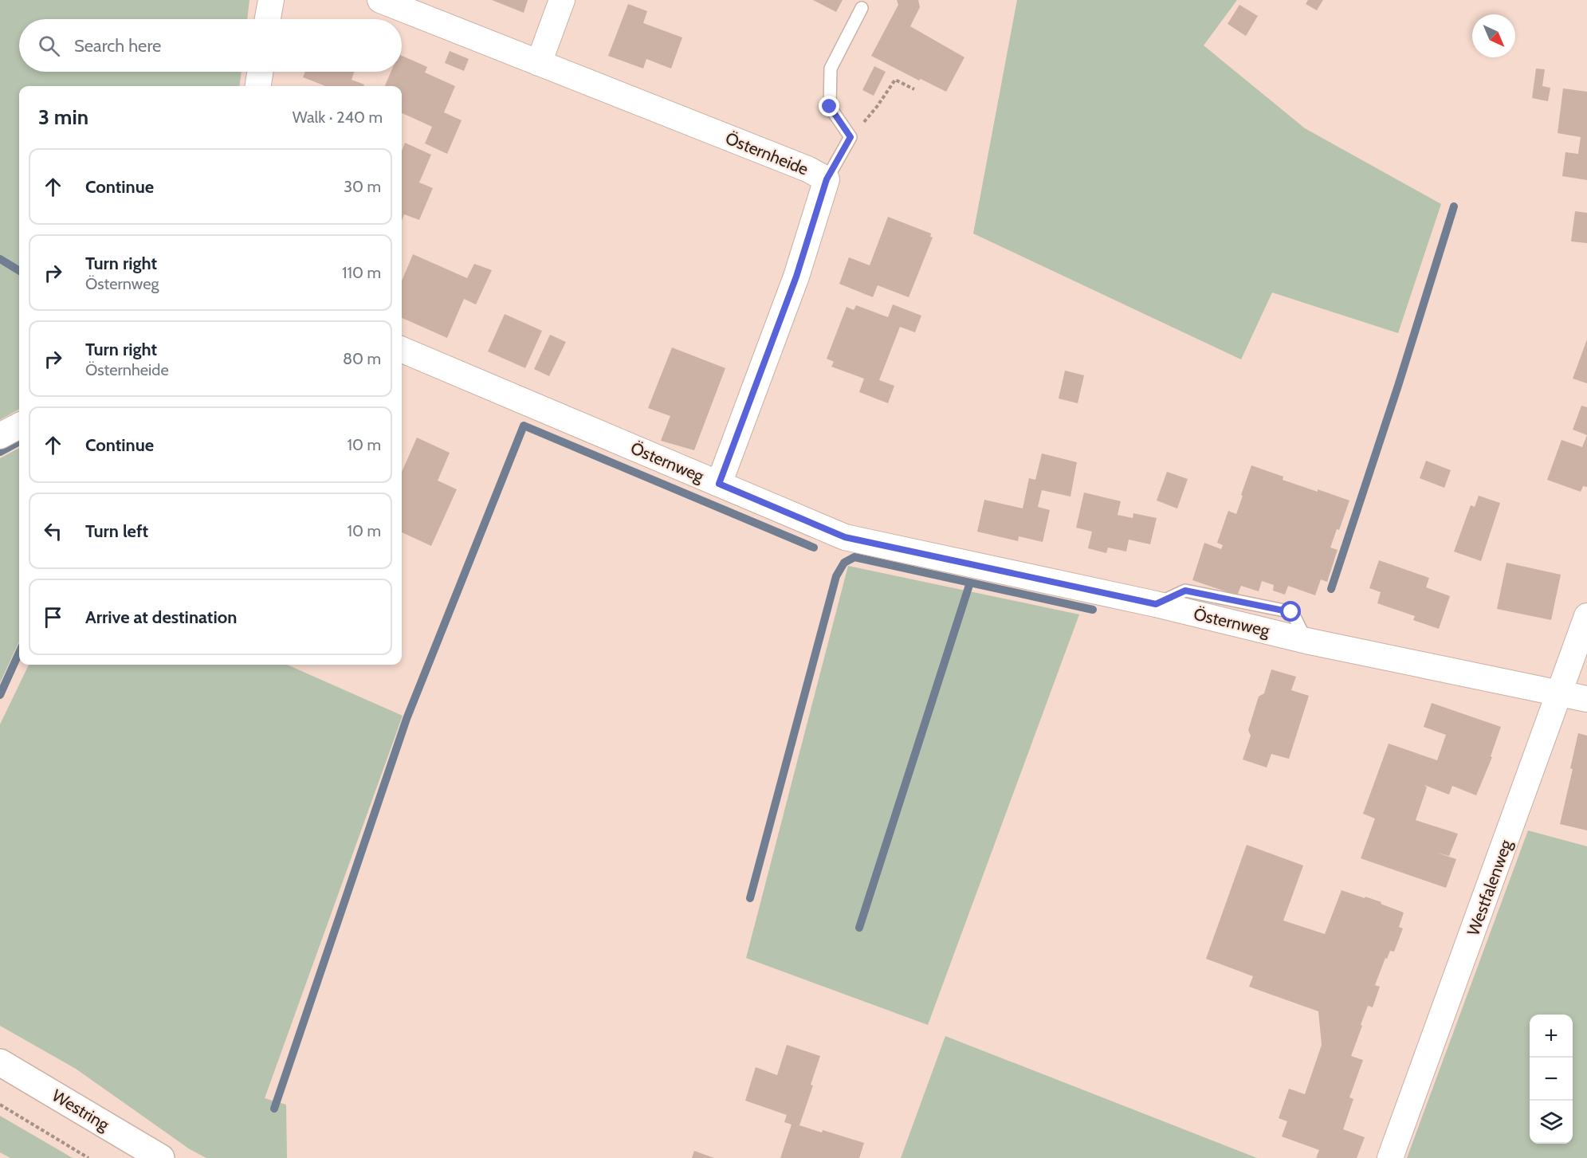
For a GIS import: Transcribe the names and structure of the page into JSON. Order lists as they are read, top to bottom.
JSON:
{
  "streets": {
    "street": [
      "Östernheide",
      "Östernweg",
      "Westfalenweg",
      "Westring"
    ]
  },
  "crossings": [
    ["Östernheide", "Östernweg"],
    ["Östernweg", "Westfalenweg"]
  ],
  "north": "bottom right",
  "page": {
    "search": "Search here",
    "heading": ["3 min", "Walk · 240 m"],
    "list": [
      ["Continue", "30 m"],
      ["Turn right", "Östernweg", "110 m"],
      ["Turn right", "Östernheide", "80 m"],
      ["Continue", "10 m"],
      ["Turn left", "10 m"],
      "Arrive at destination"
    ],
    "map_buttons": ["+", "−"]
  }
}
